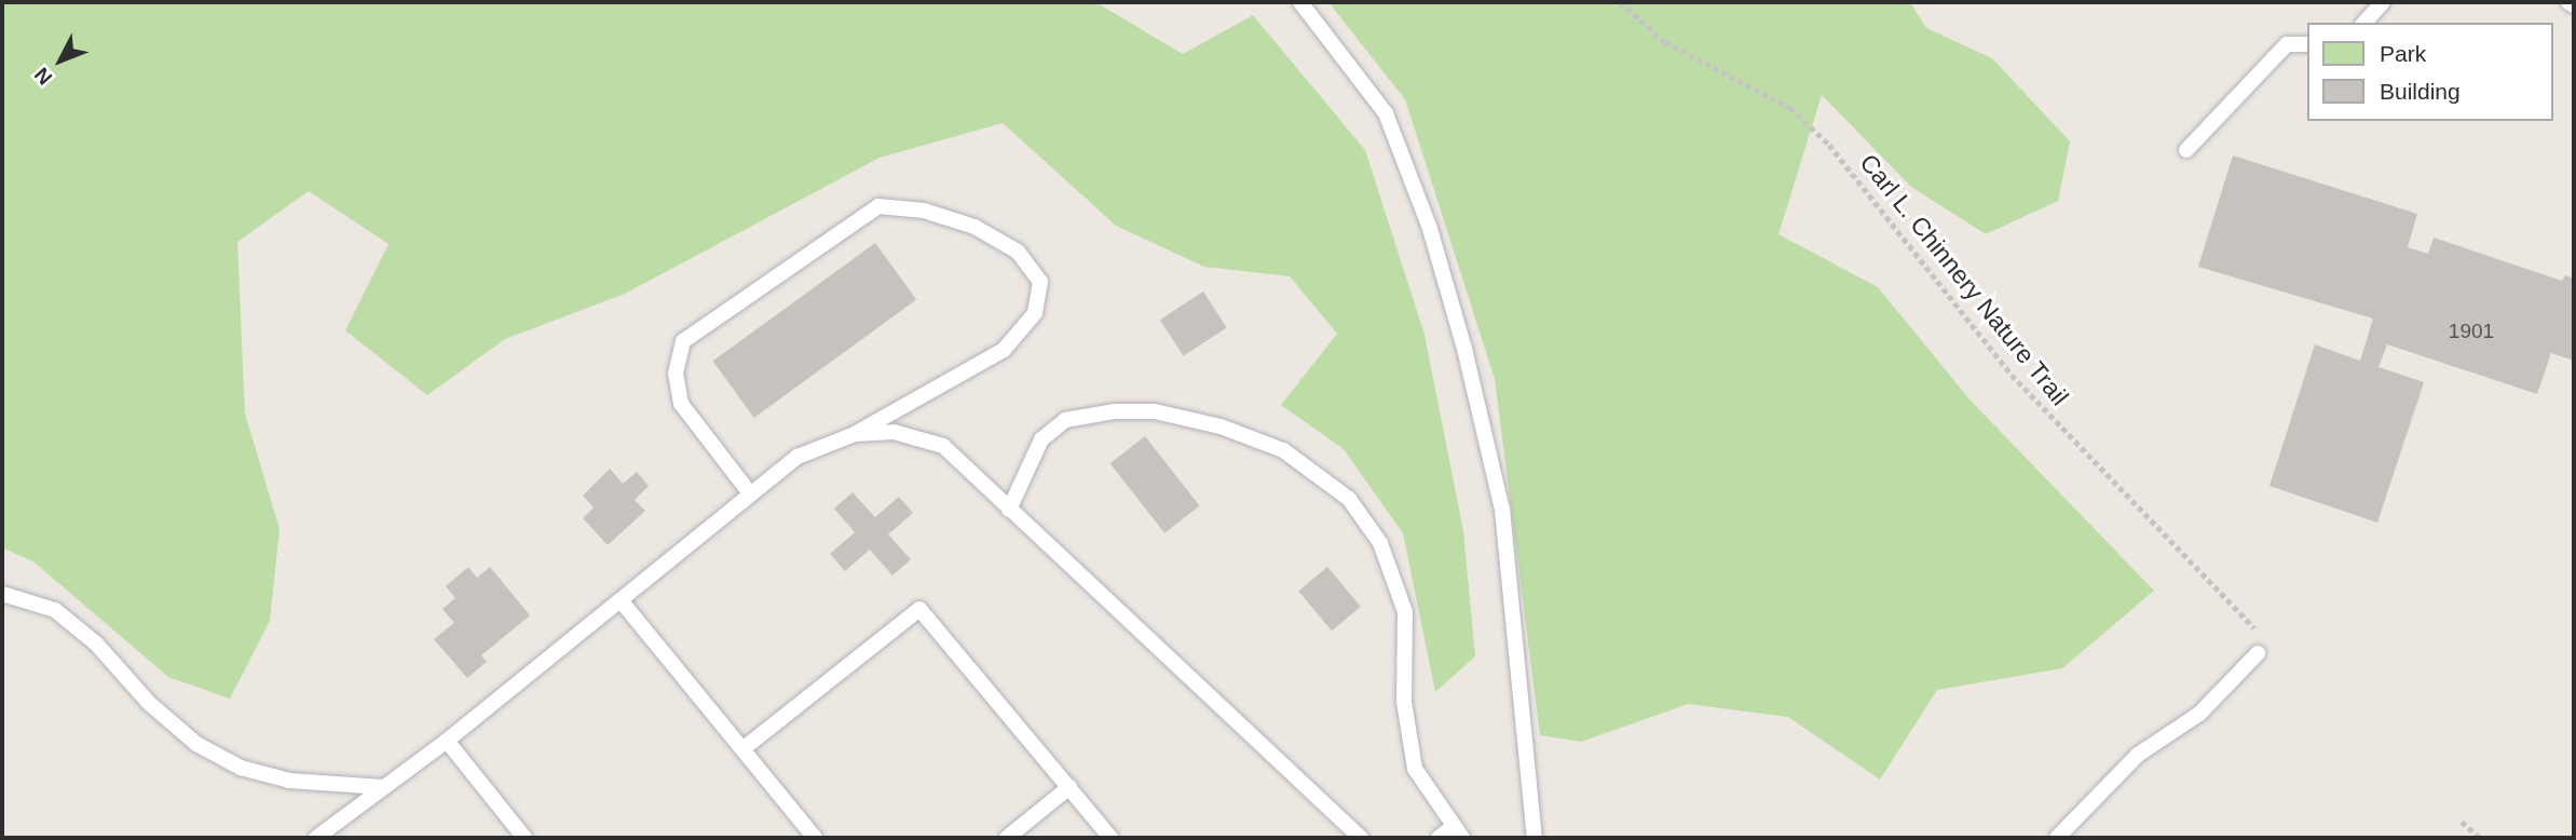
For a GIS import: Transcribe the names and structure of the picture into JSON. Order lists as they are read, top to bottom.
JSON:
{
  "streets": {
    "path": ["Carl L. Chinnery Nature Trail"]
  },
  "house_numbers": ["1901"],
  "legend": ["Park", "Building"],
  "north": "bottom left"
}
